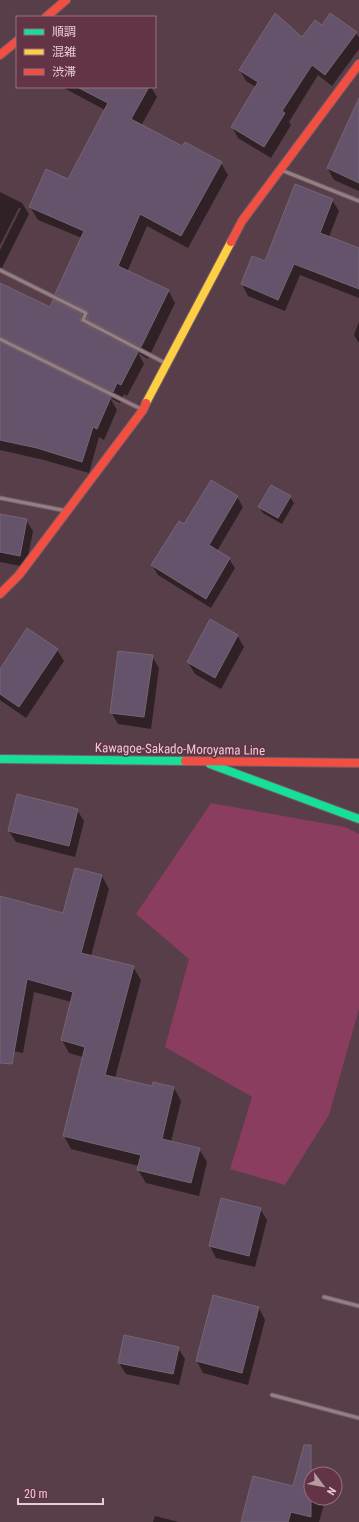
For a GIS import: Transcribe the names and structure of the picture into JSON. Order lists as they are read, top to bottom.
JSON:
{
  "streets": {
    "street": ["Kawagoe-Sakado-Moroyama Line"]
  },
  "legend": ["順調", "混雑", "渋滞"],
  "scale_bar": "20 m",
  "north": "bottom right"
}
